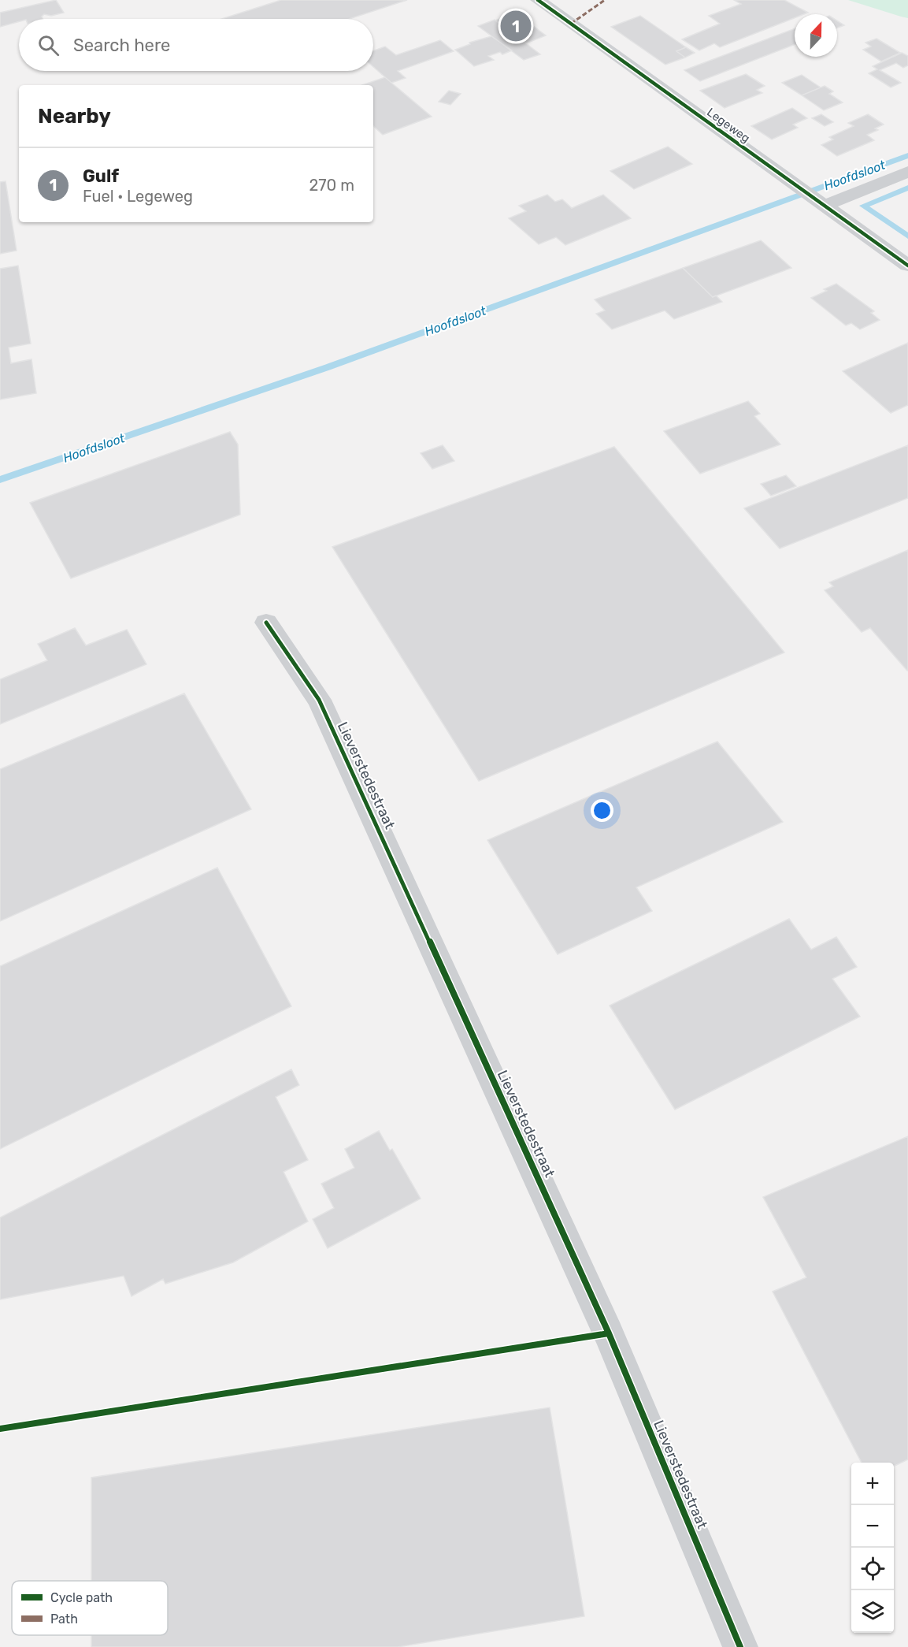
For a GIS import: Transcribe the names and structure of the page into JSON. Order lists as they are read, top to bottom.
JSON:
{
  "streets": {
    "street": ["Legeweg", "Lieverstedestraat"]
  },
  "water": ["Hoofdsloot"],
  "legend": ["Cycle path", "Path"],
  "north": "top",
  "page": {
    "pins": "1",
    "search": "Search here",
    "heading": "Nearby",
    "list": [
      {
        "mark": "1",
        "name": "Gulf",
        "note": "Fuel · Legeweg",
        "value": "270 m"
      }
    ],
    "map_buttons": ["+", "−"]
  }
}
